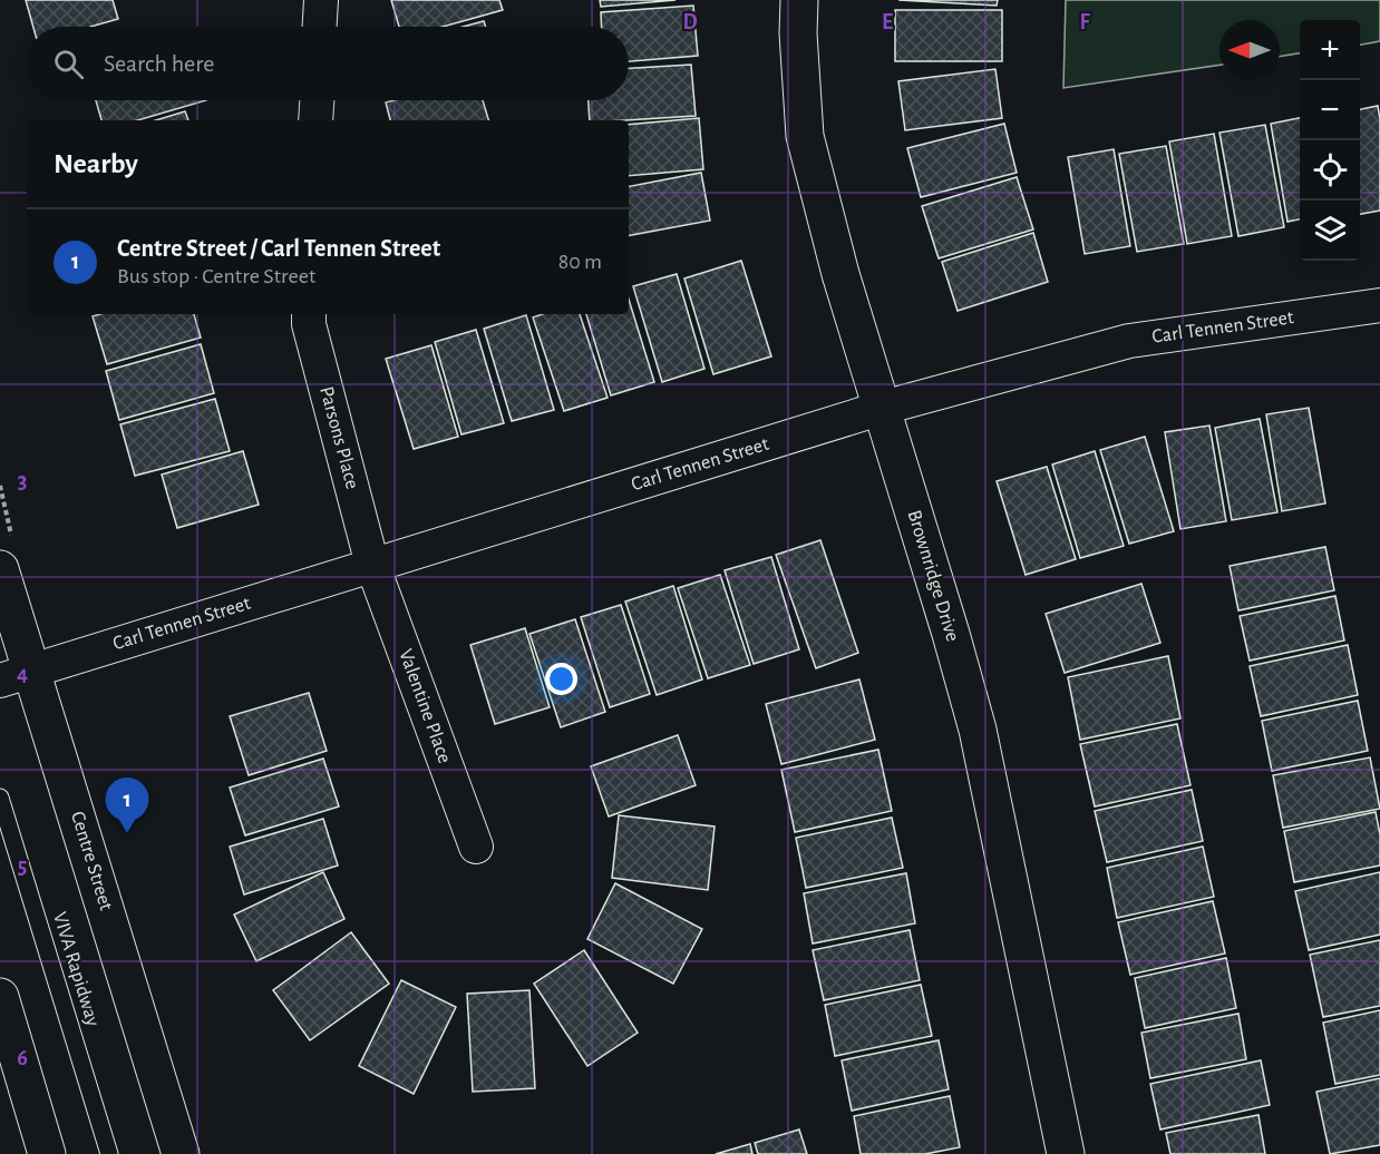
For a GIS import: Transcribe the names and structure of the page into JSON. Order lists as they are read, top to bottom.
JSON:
{
  "streets": {
    "street": [
      "Carl Tennen Street",
      "Parsons Place",
      "Brownridge Drive",
      "Valentine Place",
      "Centre Street"
    ],
    "lane": ["VIVA Rapidway"]
  },
  "crossings": [
    ["Carl Tennen Street", "Parsons Place"],
    ["Carl Tennen Street", "Brownridge Drive"],
    ["Carl Tennen Street", "Valentine Place"],
    ["Carl Tennen Street", "Centre Street"],
    ["Parsons Place", "Valentine Place"]
  ],
  "north": "left",
  "page": {
    "map_buttons": ["+", "−"],
    "search": "Search here",
    "heading": "Nearby",
    "list": [
      {
        "mark": "1",
        "name": "Centre Street / Carl Tennen Street",
        "note": "Bus stop · Centre Street",
        "value": "80 m"
      }
    ],
    "pins": "1"
  },
  "grid": {
    "columns": ["D", "E", "F"],
    "rows": [
      "3",
      "4",
      "5",
      "6"
    ]
  }
}
